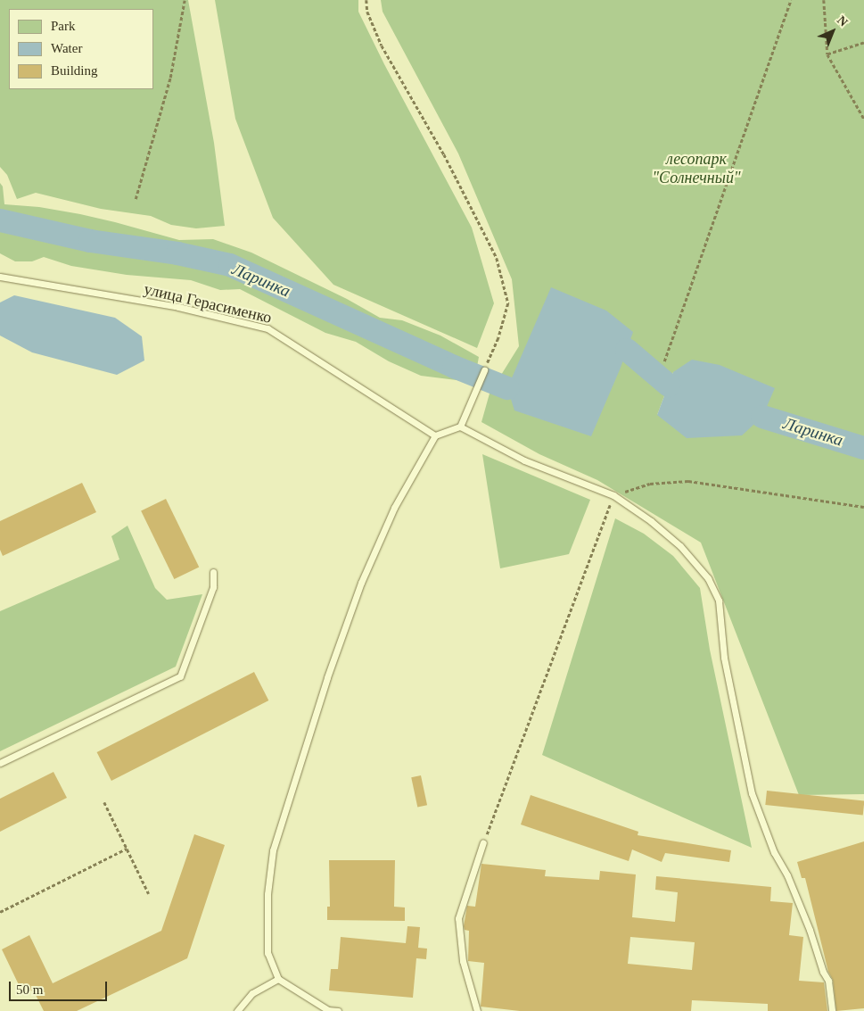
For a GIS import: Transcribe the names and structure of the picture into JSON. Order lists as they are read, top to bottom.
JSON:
{
  "streets": {
    "lane": ["улица Герасименко"]
  },
  "water": ["Ларинка"],
  "parks": ["лесопарк \"Солнечный\""],
  "legend": ["Park", "Water", "Building"],
  "scale_bar": "50 m",
  "north": "top right"
}
